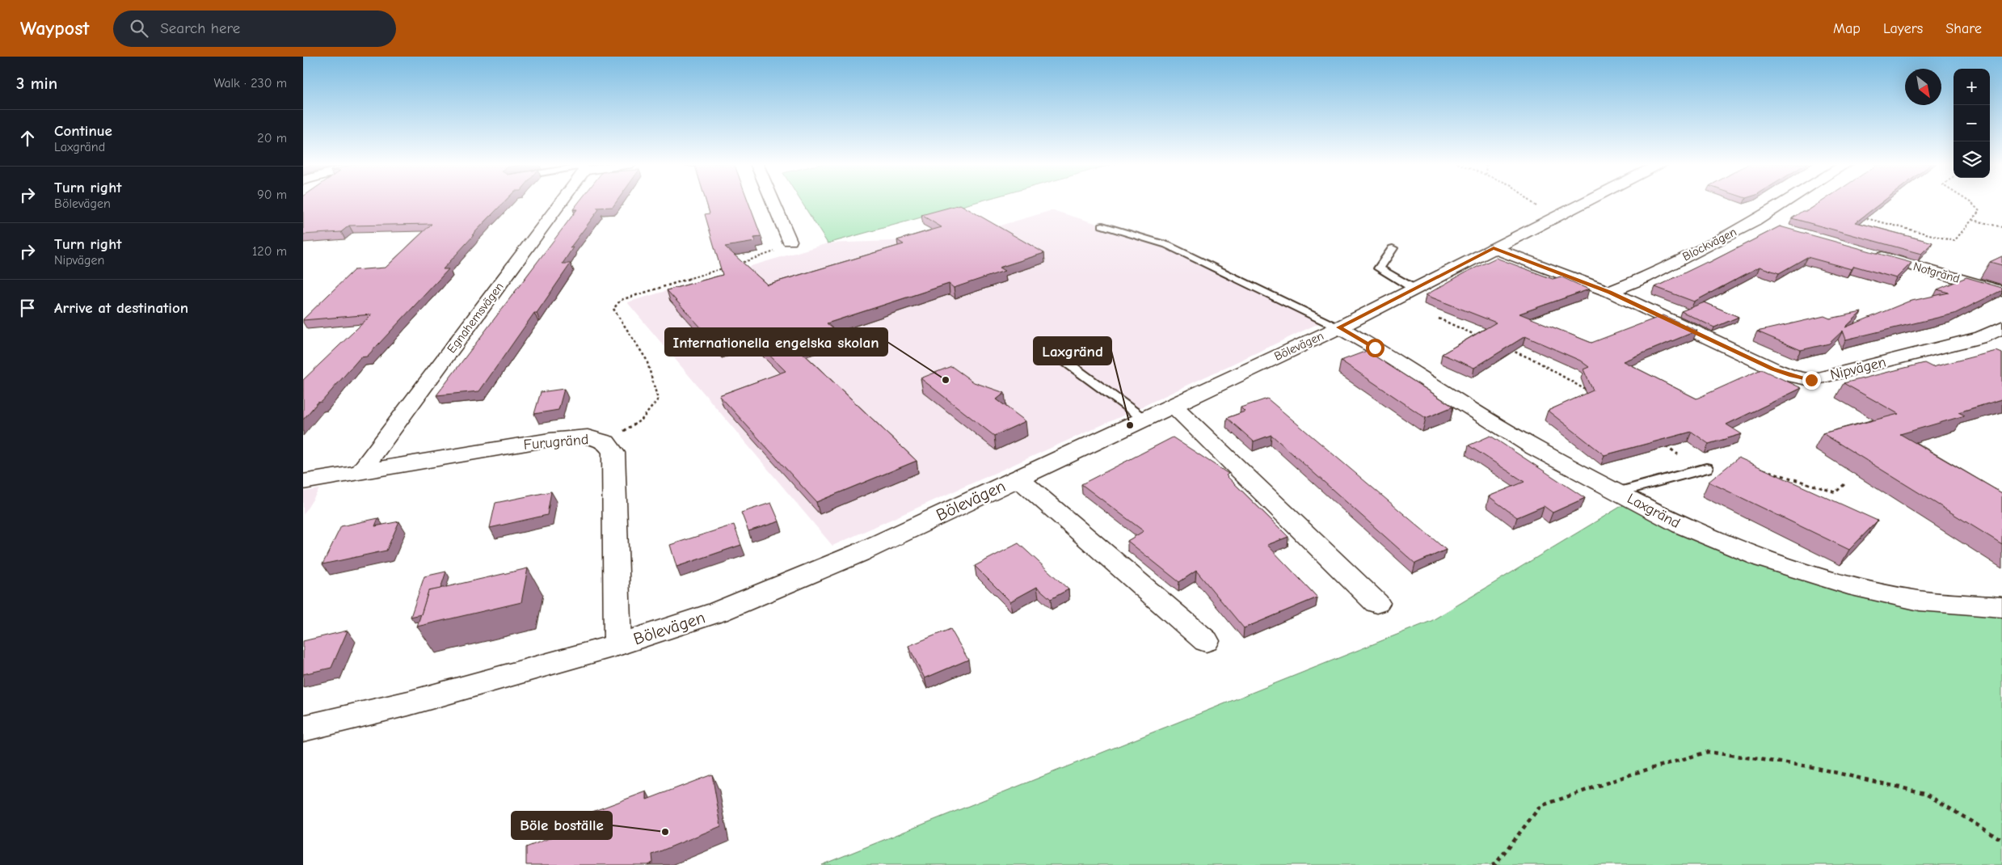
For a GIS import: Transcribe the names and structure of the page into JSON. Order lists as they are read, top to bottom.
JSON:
{
  "streets": {
    "street": [
      "Blockvägen",
      "Notgränd",
      "Egnahemsvägen",
      "Bölevägen",
      "Nipvägen",
      "Furugränd",
      "Laxgränd"
    ]
  },
  "crossings": [
    ["Blockvägen", "Nipvägen"],
    ["Egnahemsvägen", "Furugränd"],
    ["Bölevägen", "Nipvägen"],
    ["Bölevägen", "Furugränd"],
    ["Bölevägen", "Laxgränd"]
  ],
  "places": ["Internationella engelska skolan", "Laxgränd", "Böle boställe"],
  "north": "bottom right",
  "page": {
    "header": "Waypost",
    "search": "Search here",
    "nav": ["Map", "Layers", "Share"],
    "heading": ["3 min", "Walk · 230 m"],
    "map_buttons": ["+", "−"],
    "list": [
      ["Continue", "Laxgränd", "20 m"],
      ["Turn right", "Bölevägen", "90 m"],
      ["Turn right", "Nipvägen", "120 m"],
      "Arrive at destination"
    ]
  }
}
